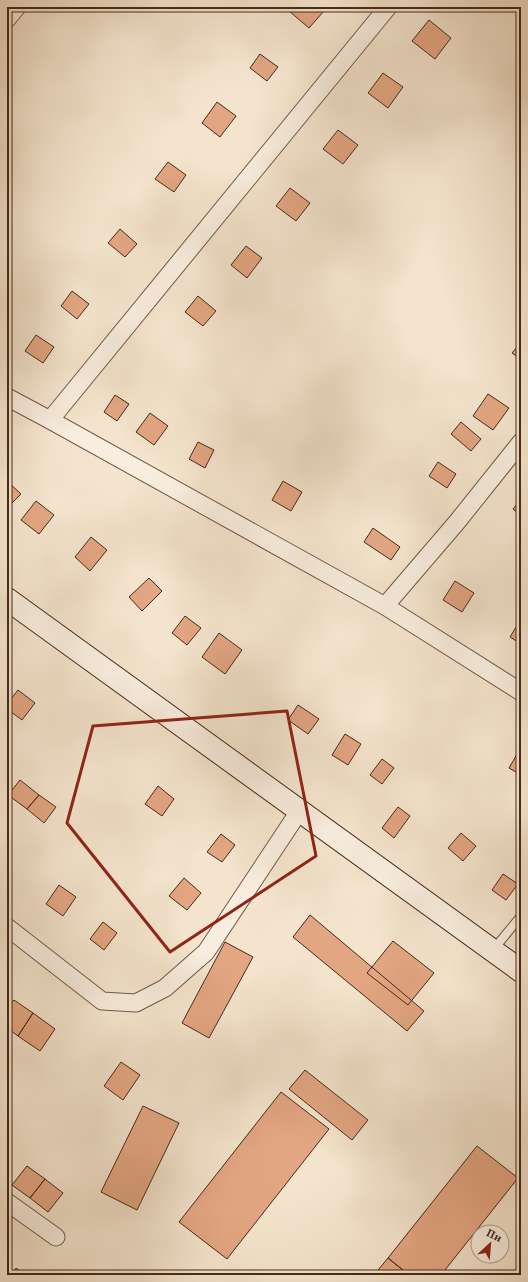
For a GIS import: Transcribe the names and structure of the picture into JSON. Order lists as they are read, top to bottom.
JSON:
{
  "north": "top right"
}
